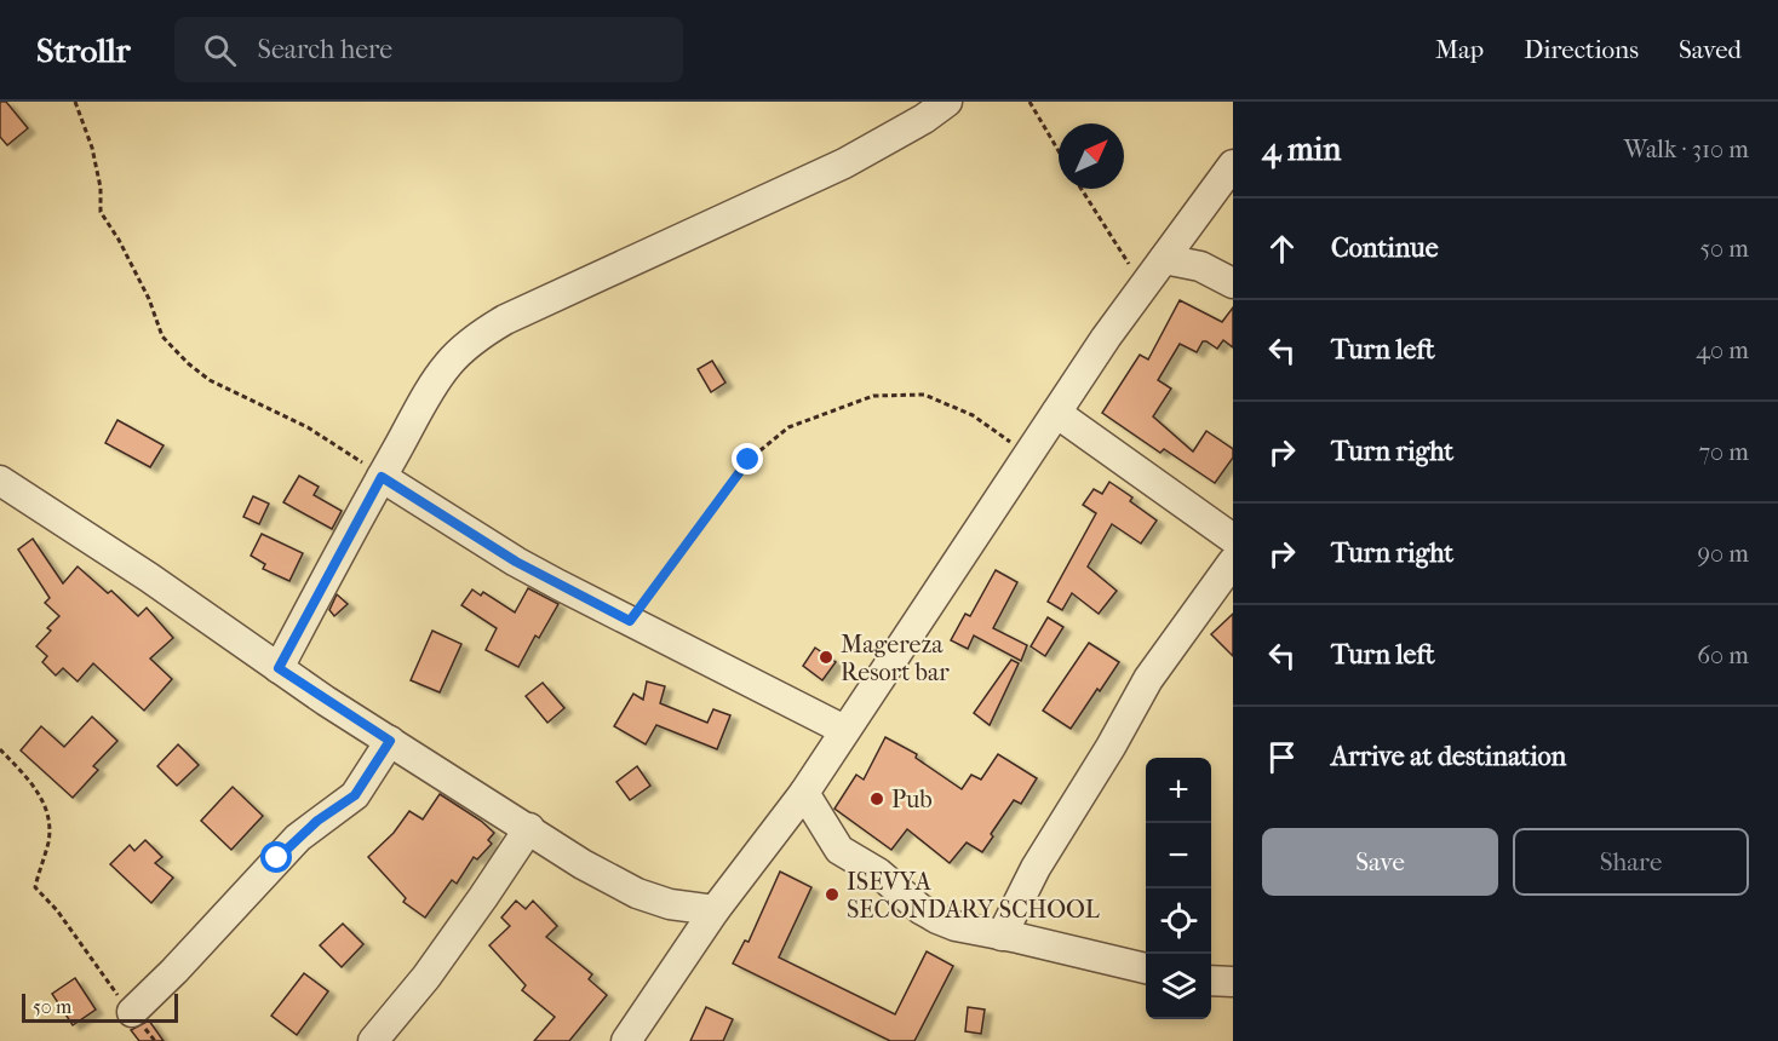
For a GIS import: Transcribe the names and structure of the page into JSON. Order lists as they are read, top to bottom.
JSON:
{
  "places": ["Magereza Resort bar", "Pub", "ISEVYA SECONDARY SCHOOL"],
  "scale_bar": "50 m",
  "north": "top right",
  "page": {
    "header": "Strollr",
    "search": "Search here",
    "nav": ["Map", "Directions", "Saved"],
    "heading": ["4 min", "Walk · 310 m"],
    "list": [
      ["Continue", "50 m"],
      ["Turn left", "40 m"],
      ["Turn right", "70 m"],
      ["Turn right", "90 m"],
      ["Turn left", "60 m"],
      "Arrive at destination"
    ],
    "map_buttons": ["+", "−"],
    "buttons": ["Save", "Share"],
    "scale": "50 m"
  }
}
